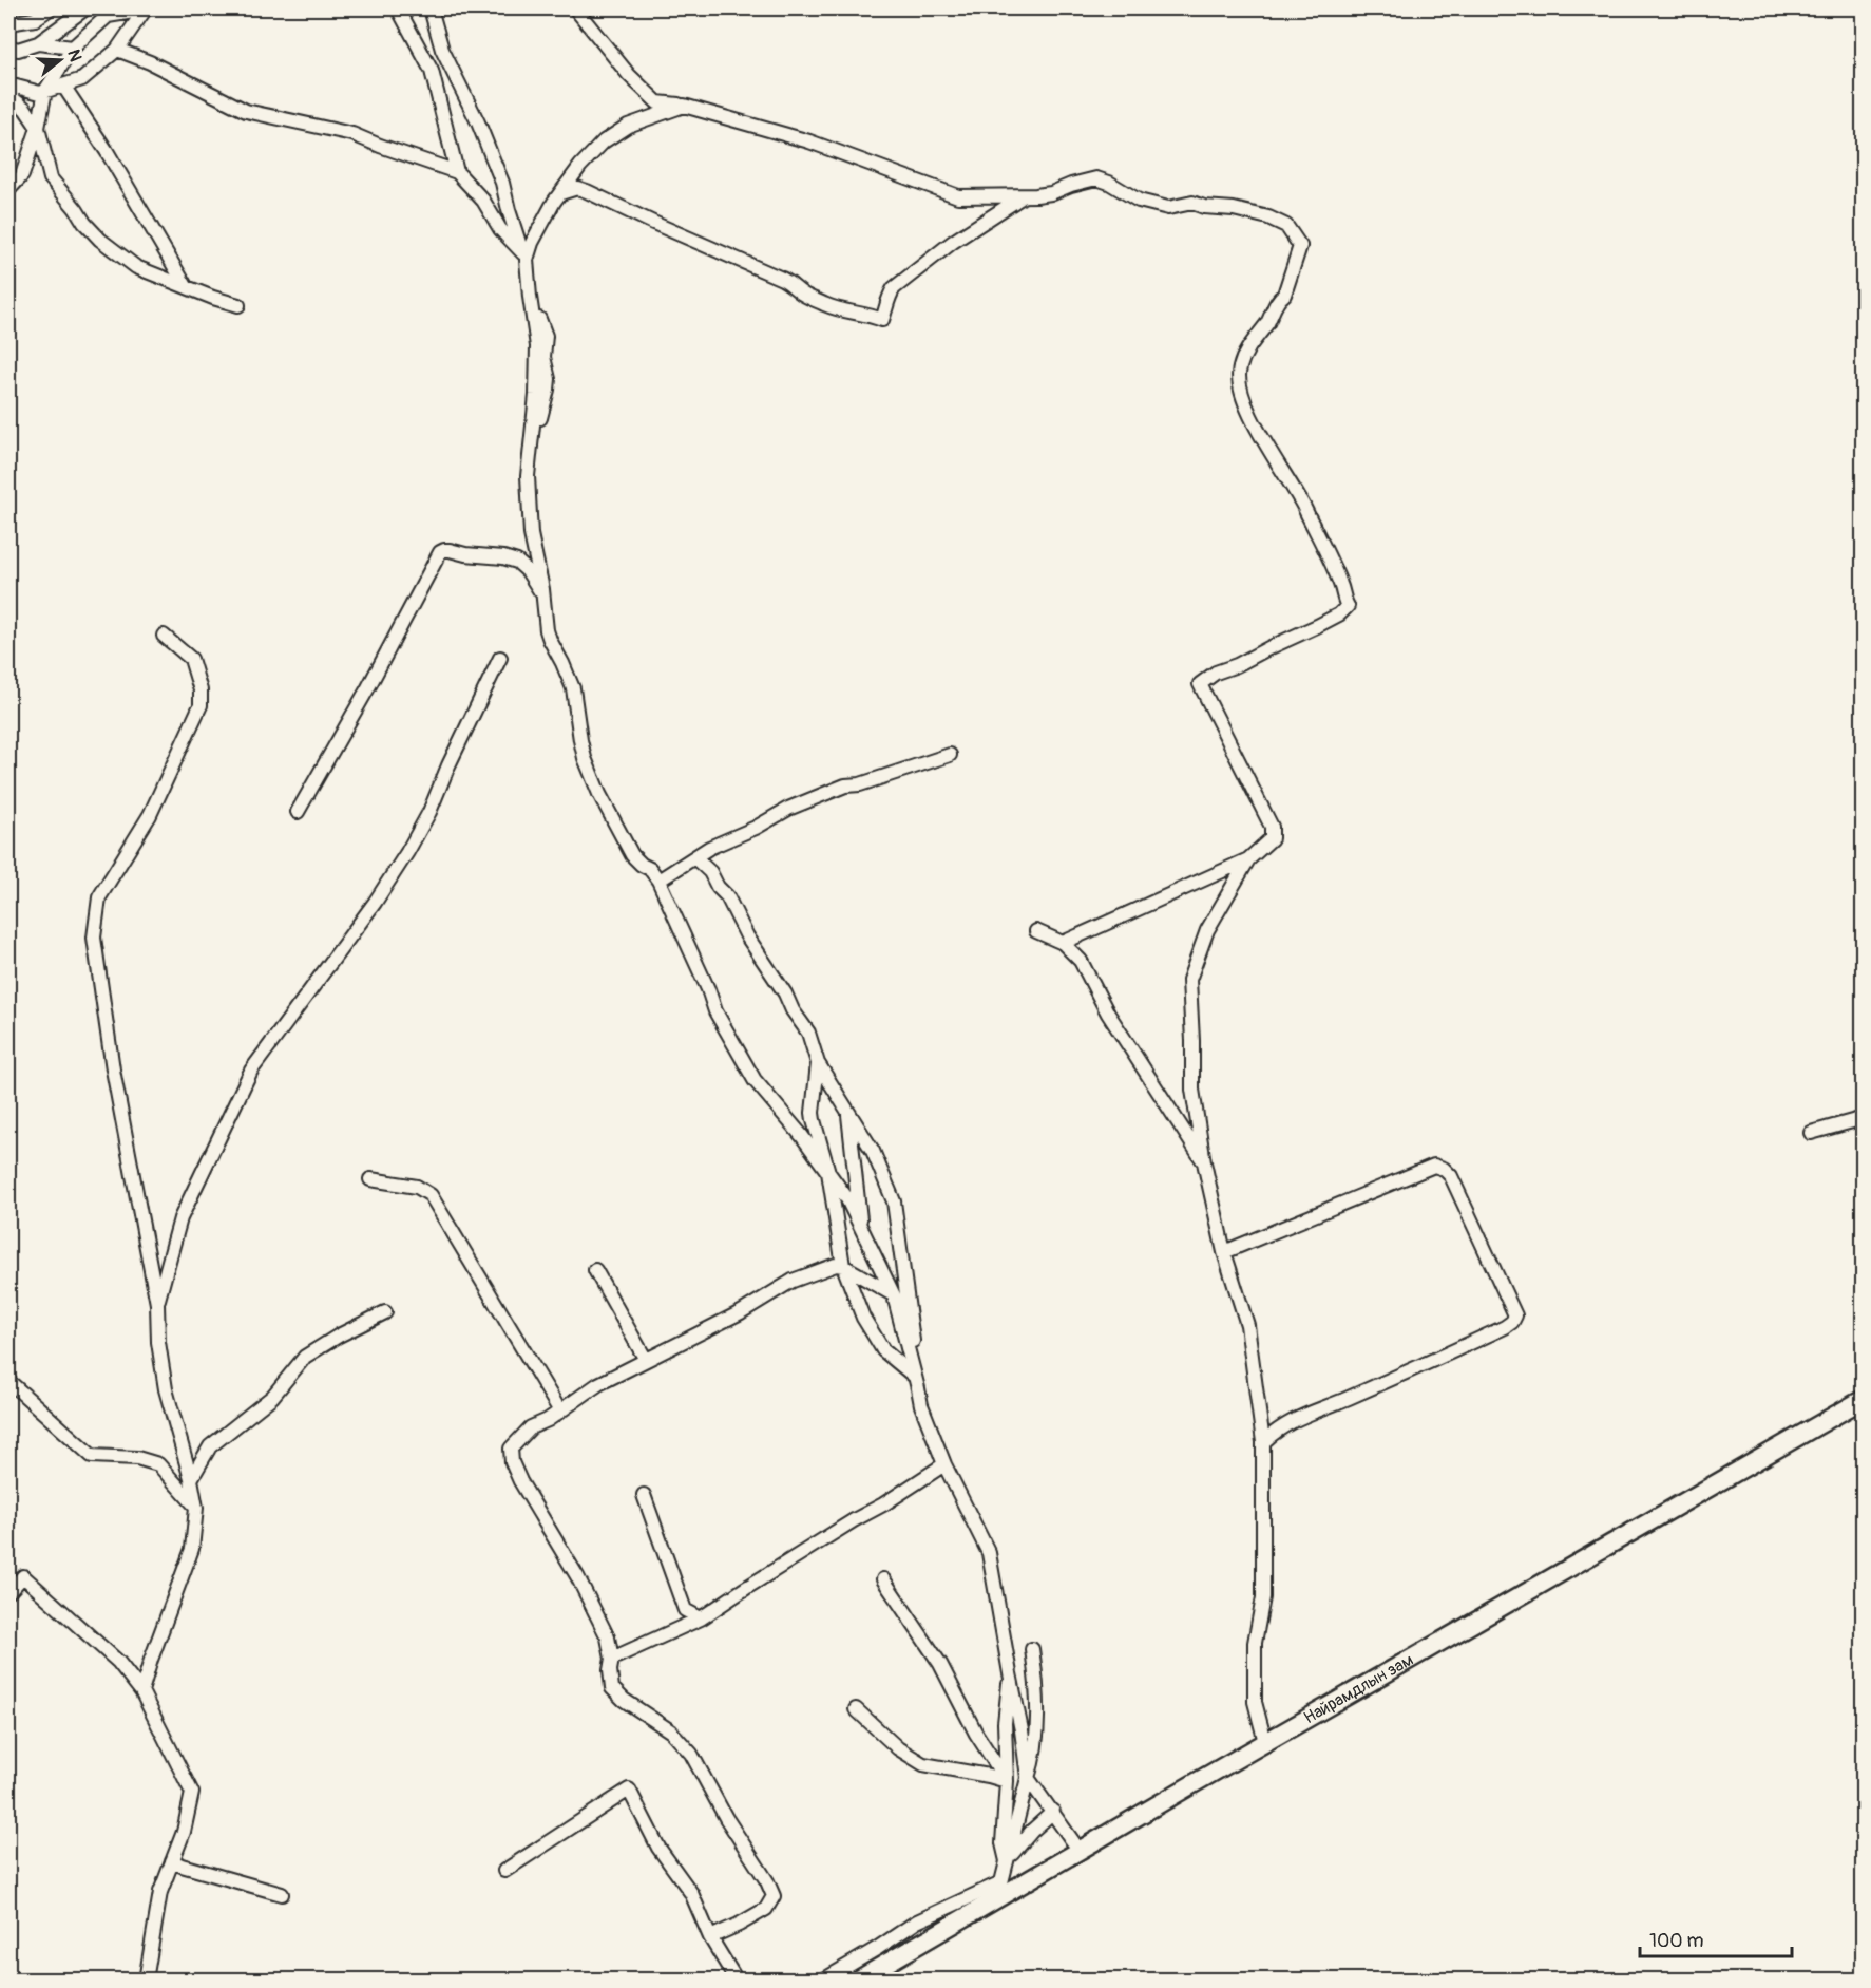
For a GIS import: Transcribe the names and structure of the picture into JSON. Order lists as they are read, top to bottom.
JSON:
{
  "streets": {
    "main road": ["Найрамдлын зам"]
  },
  "scale_bar": "100 m",
  "north": "right"
}
